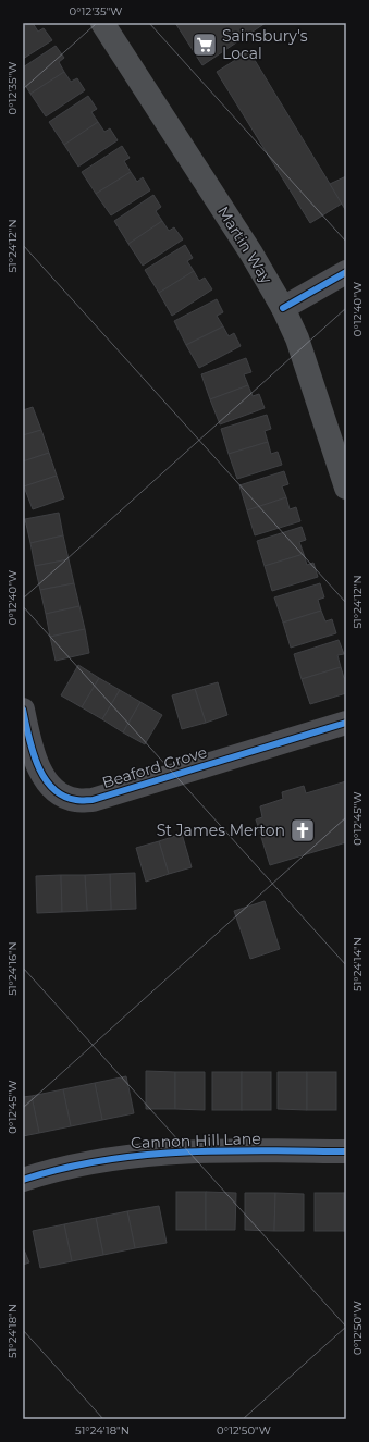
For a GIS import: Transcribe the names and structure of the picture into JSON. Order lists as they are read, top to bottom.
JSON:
{
  "streets": {
    "main road": ["Martin Way"],
    "street": ["Beaford Grove", "Cannon Hill Lane"]
  },
  "places": {
    "supermarket": ["Sainsbury's Local"],
    "church": ["St James Merton"]
  },
  "coordinates": [
    "0°12'35\"W",
    "51°24'12\"N",
    "0°12'40\"W",
    "0°12'45\"W",
    "51°24'14\"N",
    "51°24'16\"N",
    "0°12'50\"W",
    "51°24'18\"N"
  ]
}
